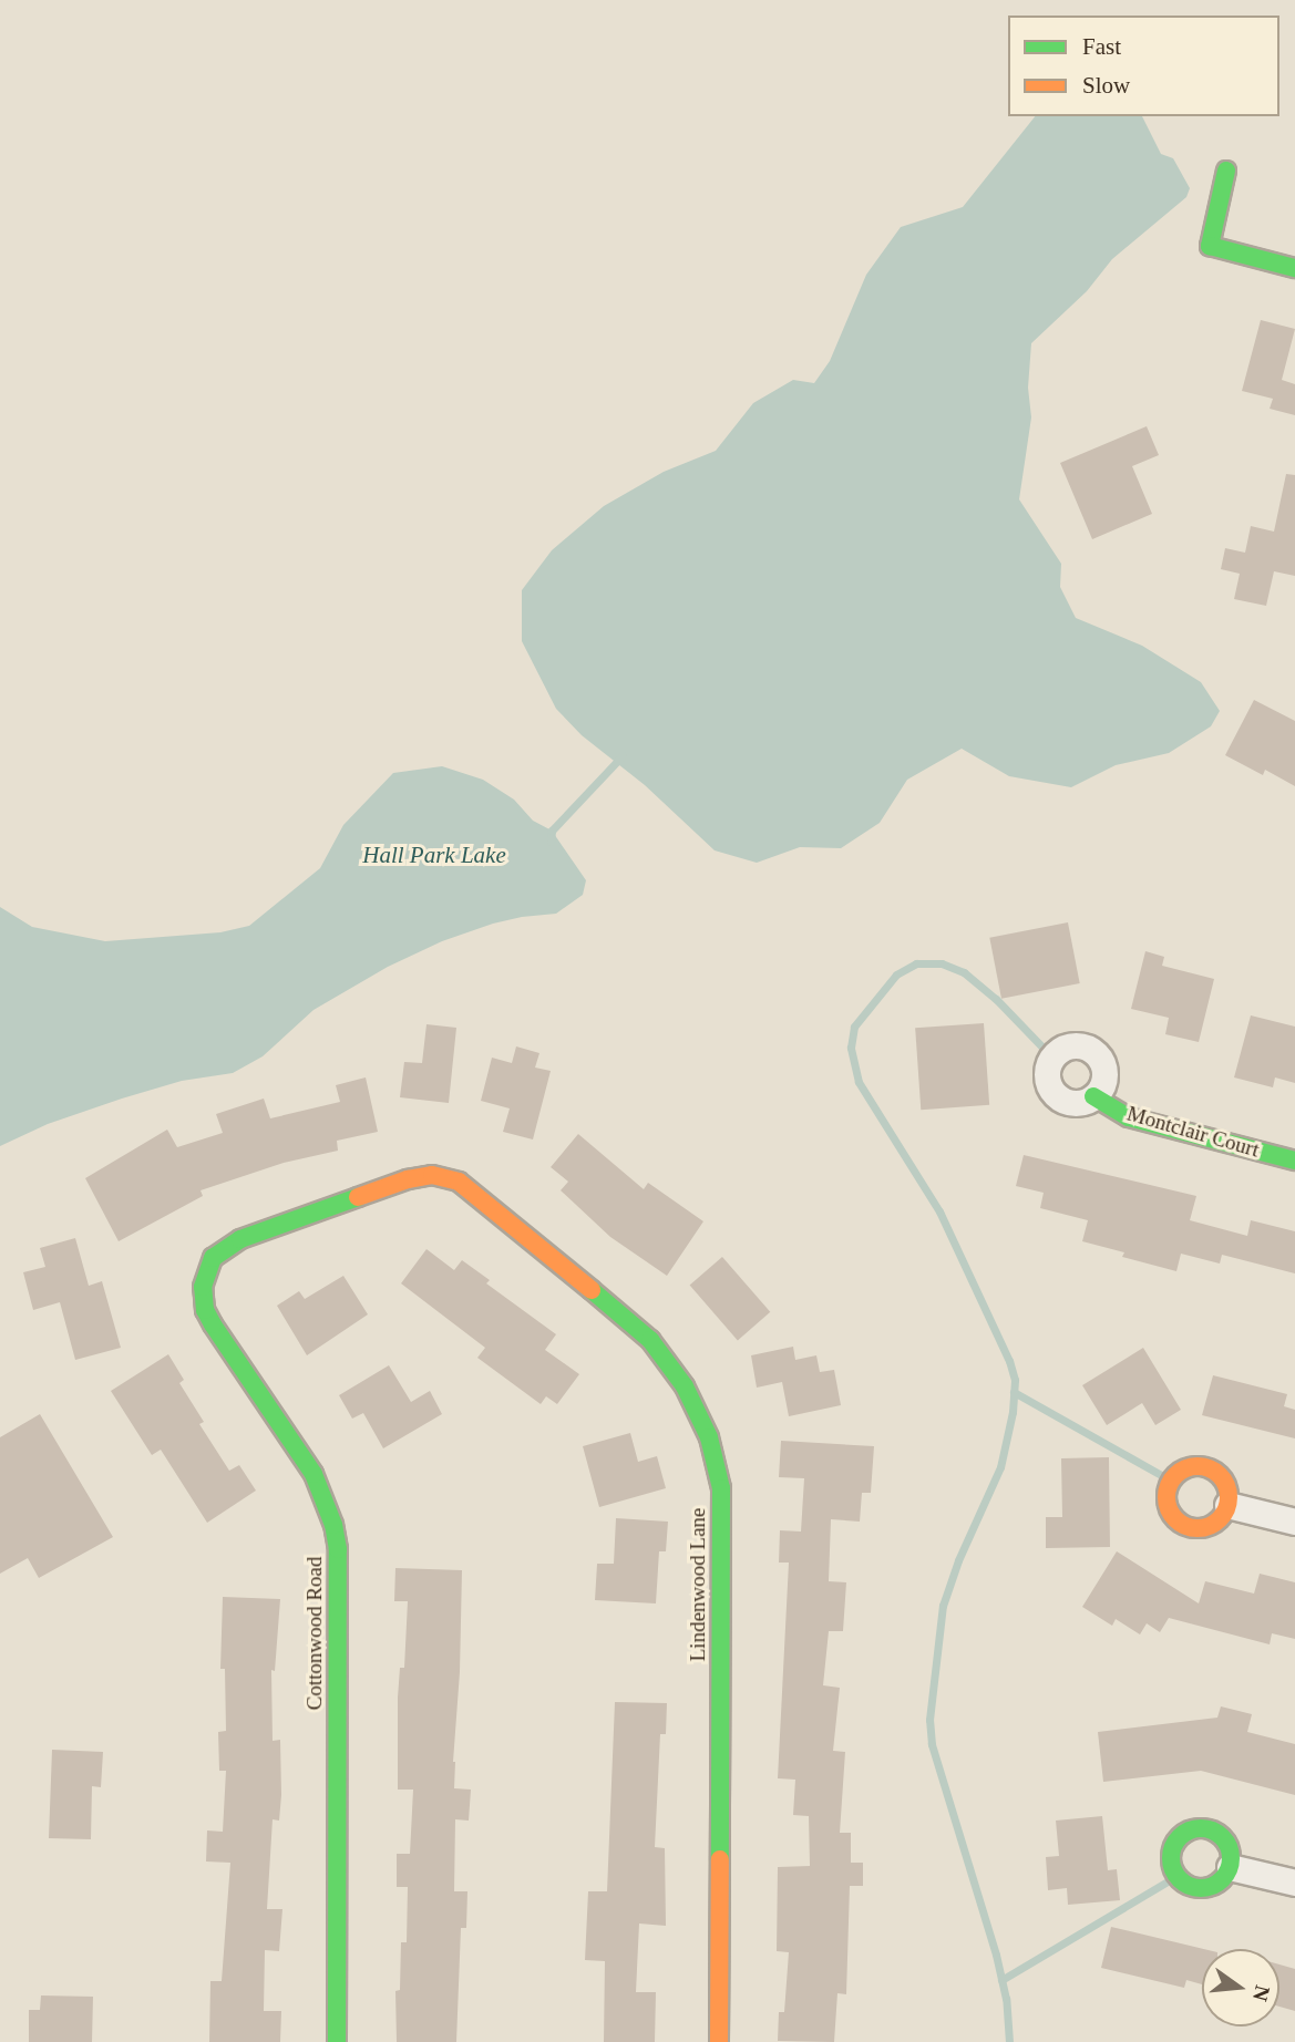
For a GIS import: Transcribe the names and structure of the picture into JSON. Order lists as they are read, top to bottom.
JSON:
{
  "streets": {
    "street": ["Montclair Court", "Lindenwood Lane", "Cottonwood Road"]
  },
  "crossings": [
    ["Lindenwood Lane", "Cottonwood Road"]
  ],
  "water": ["Hall Park Lake"],
  "legend": ["Fast", "Slow"],
  "north": "right"
}
